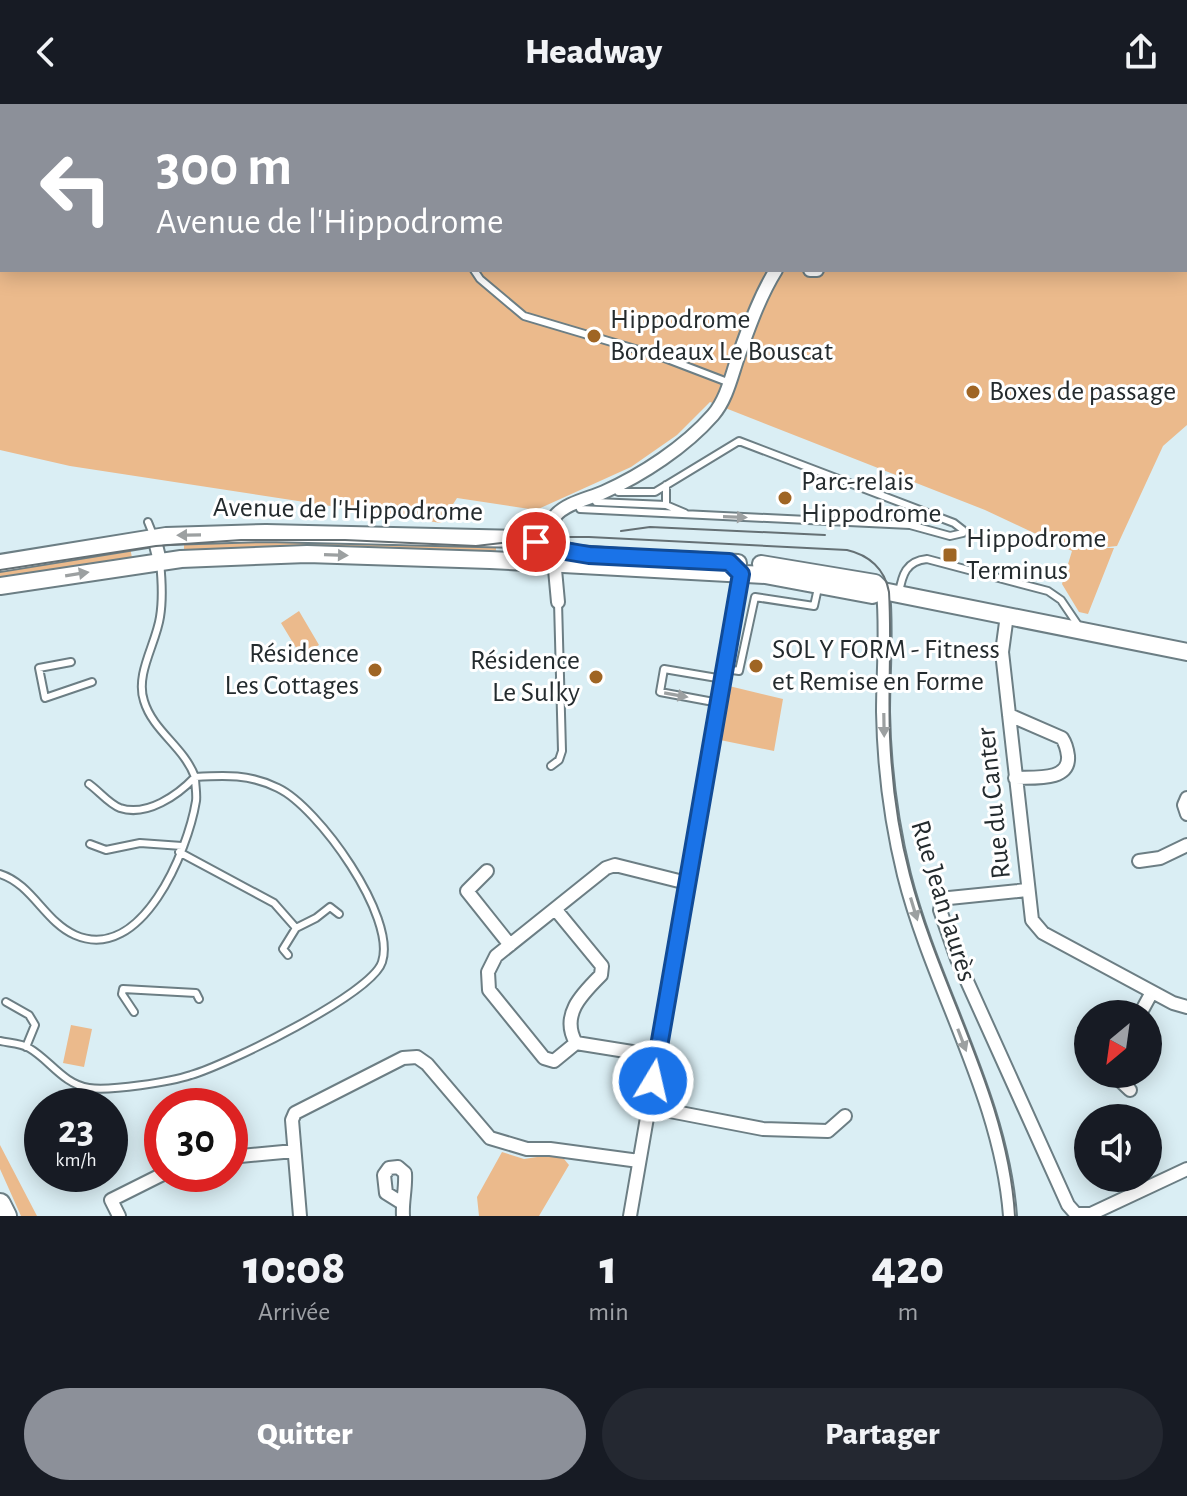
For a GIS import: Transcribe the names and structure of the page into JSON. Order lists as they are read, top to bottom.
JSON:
{
  "streets": {
    "street": ["Avenue de l'Hippodrome", "Rue du Canter", "Rue Jean Jaurès"]
  },
  "crossings": [
    ["Avenue de l'Hippodrome", "Rue du Canter"],
    ["Avenue de l'Hippodrome", "Rue Jean Jaurès"]
  ],
  "one_way": ["Rue Jean Jaurès"],
  "places": {
    "other": [
      "Hippodrome Bordeaux Le Bouscat",
      "Boxes de passage",
      "Parc-relais Hippodrome",
      "SOL Y FORM - Fitness et Remise en Forme",
      "Résidence Les Cottages",
      "Résidence Le Sulky"
    ],
    "transit": ["Hippodrome Terminus"]
  },
  "north": "bottom left",
  "page": {
    "header": "Headway",
    "turn": ["300 m", "Avenue de l'Hippodrome"],
    "speed": "23 km/h",
    "limit": "30",
    "eta": [
      "10:08",
      "Arrivée",
      "1",
      "min",
      "420",
      "m"
    ],
    "buttons": ["Quitter", "Partager"]
  }
}
